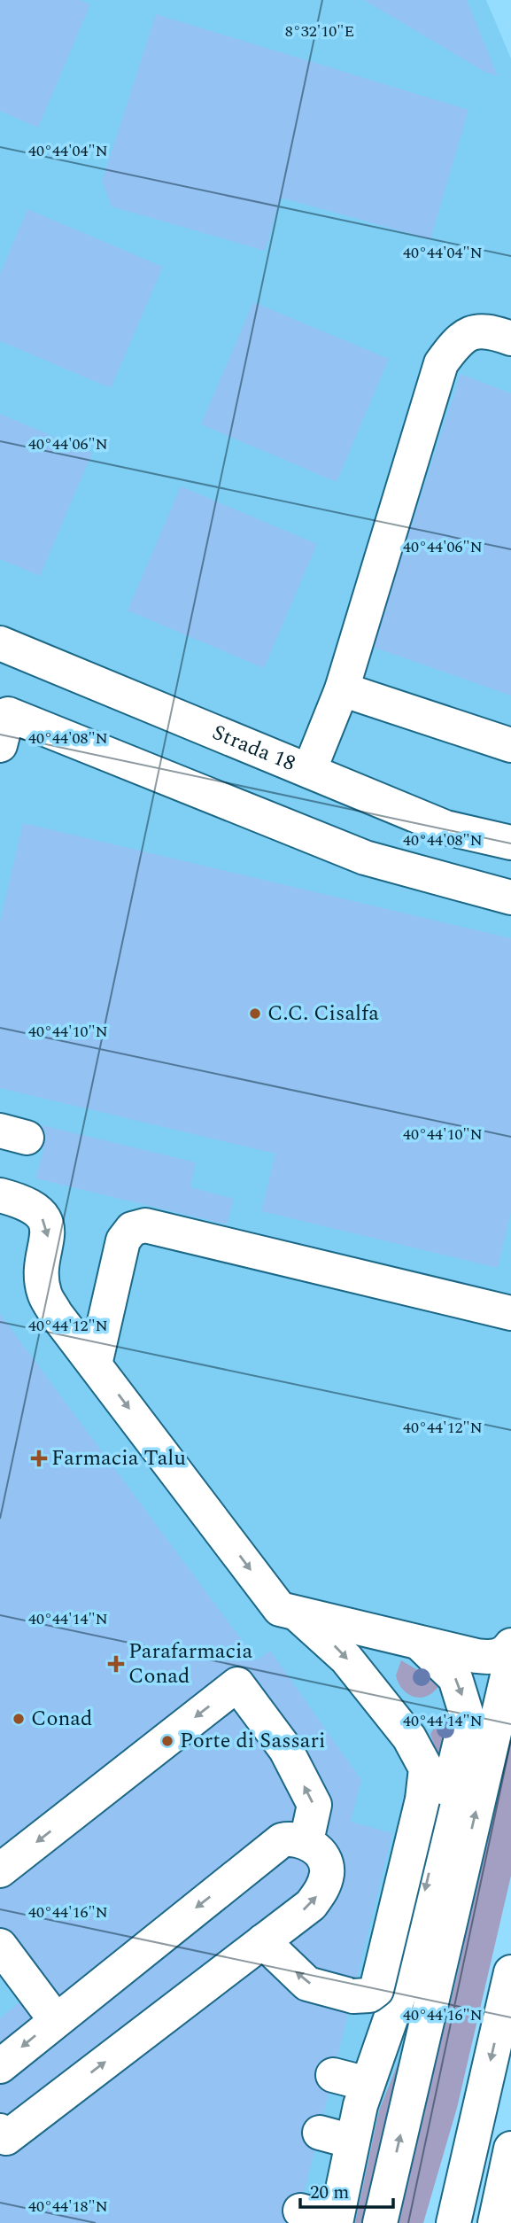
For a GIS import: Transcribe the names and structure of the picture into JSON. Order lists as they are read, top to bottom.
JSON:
{
  "streets": {
    "main road": ["Strada 18"]
  },
  "places": {
    "other": ["C.C. Cisalfa", "Conad", "Porte di Sassari"],
    "health": ["Farmacia Talu", "Parafarmacia Conad"]
  },
  "scale_bar": "20 m",
  "coordinates": [
    "8°32'10\"E",
    "40°44'04\"N",
    "40°44'06\"N",
    "40°44'08\"N",
    "40°44'10\"N",
    "40°44'12\"N",
    "40°44'14\"N",
    "40°44'16\"N",
    "40°44'18\"N"
  ]
}
